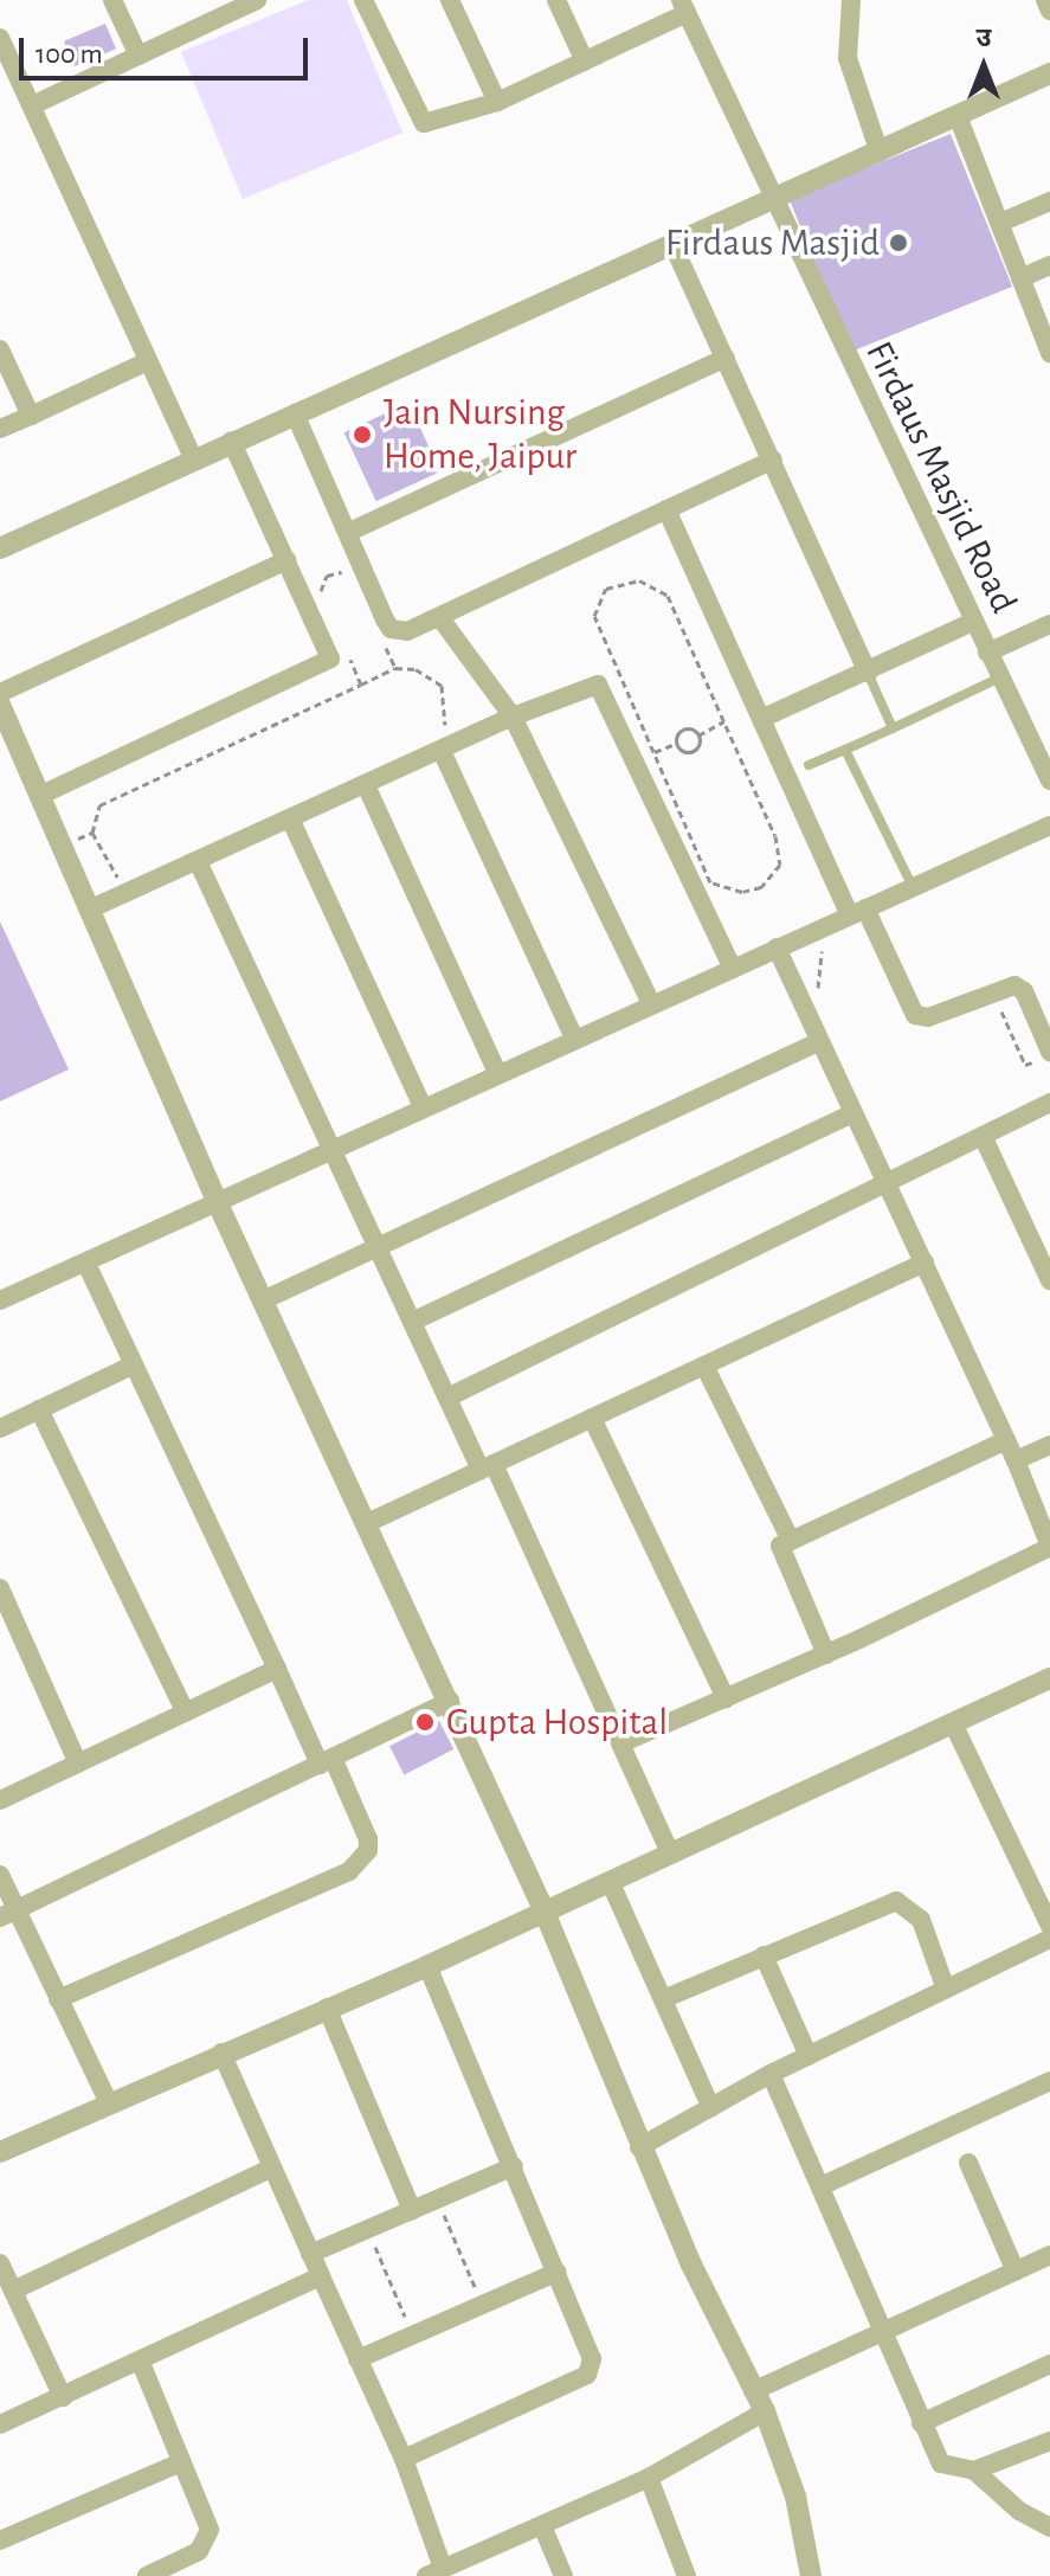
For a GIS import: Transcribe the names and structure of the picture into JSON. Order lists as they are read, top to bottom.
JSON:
{
  "streets": {
    "street": ["Firdaus Masjid Road"]
  },
  "places": ["Firdaus Masjid", "Jain Nursing Home, Jaipur", "Gupta Hospital"],
  "scale_bar": "100 m",
  "north": "top"
}
